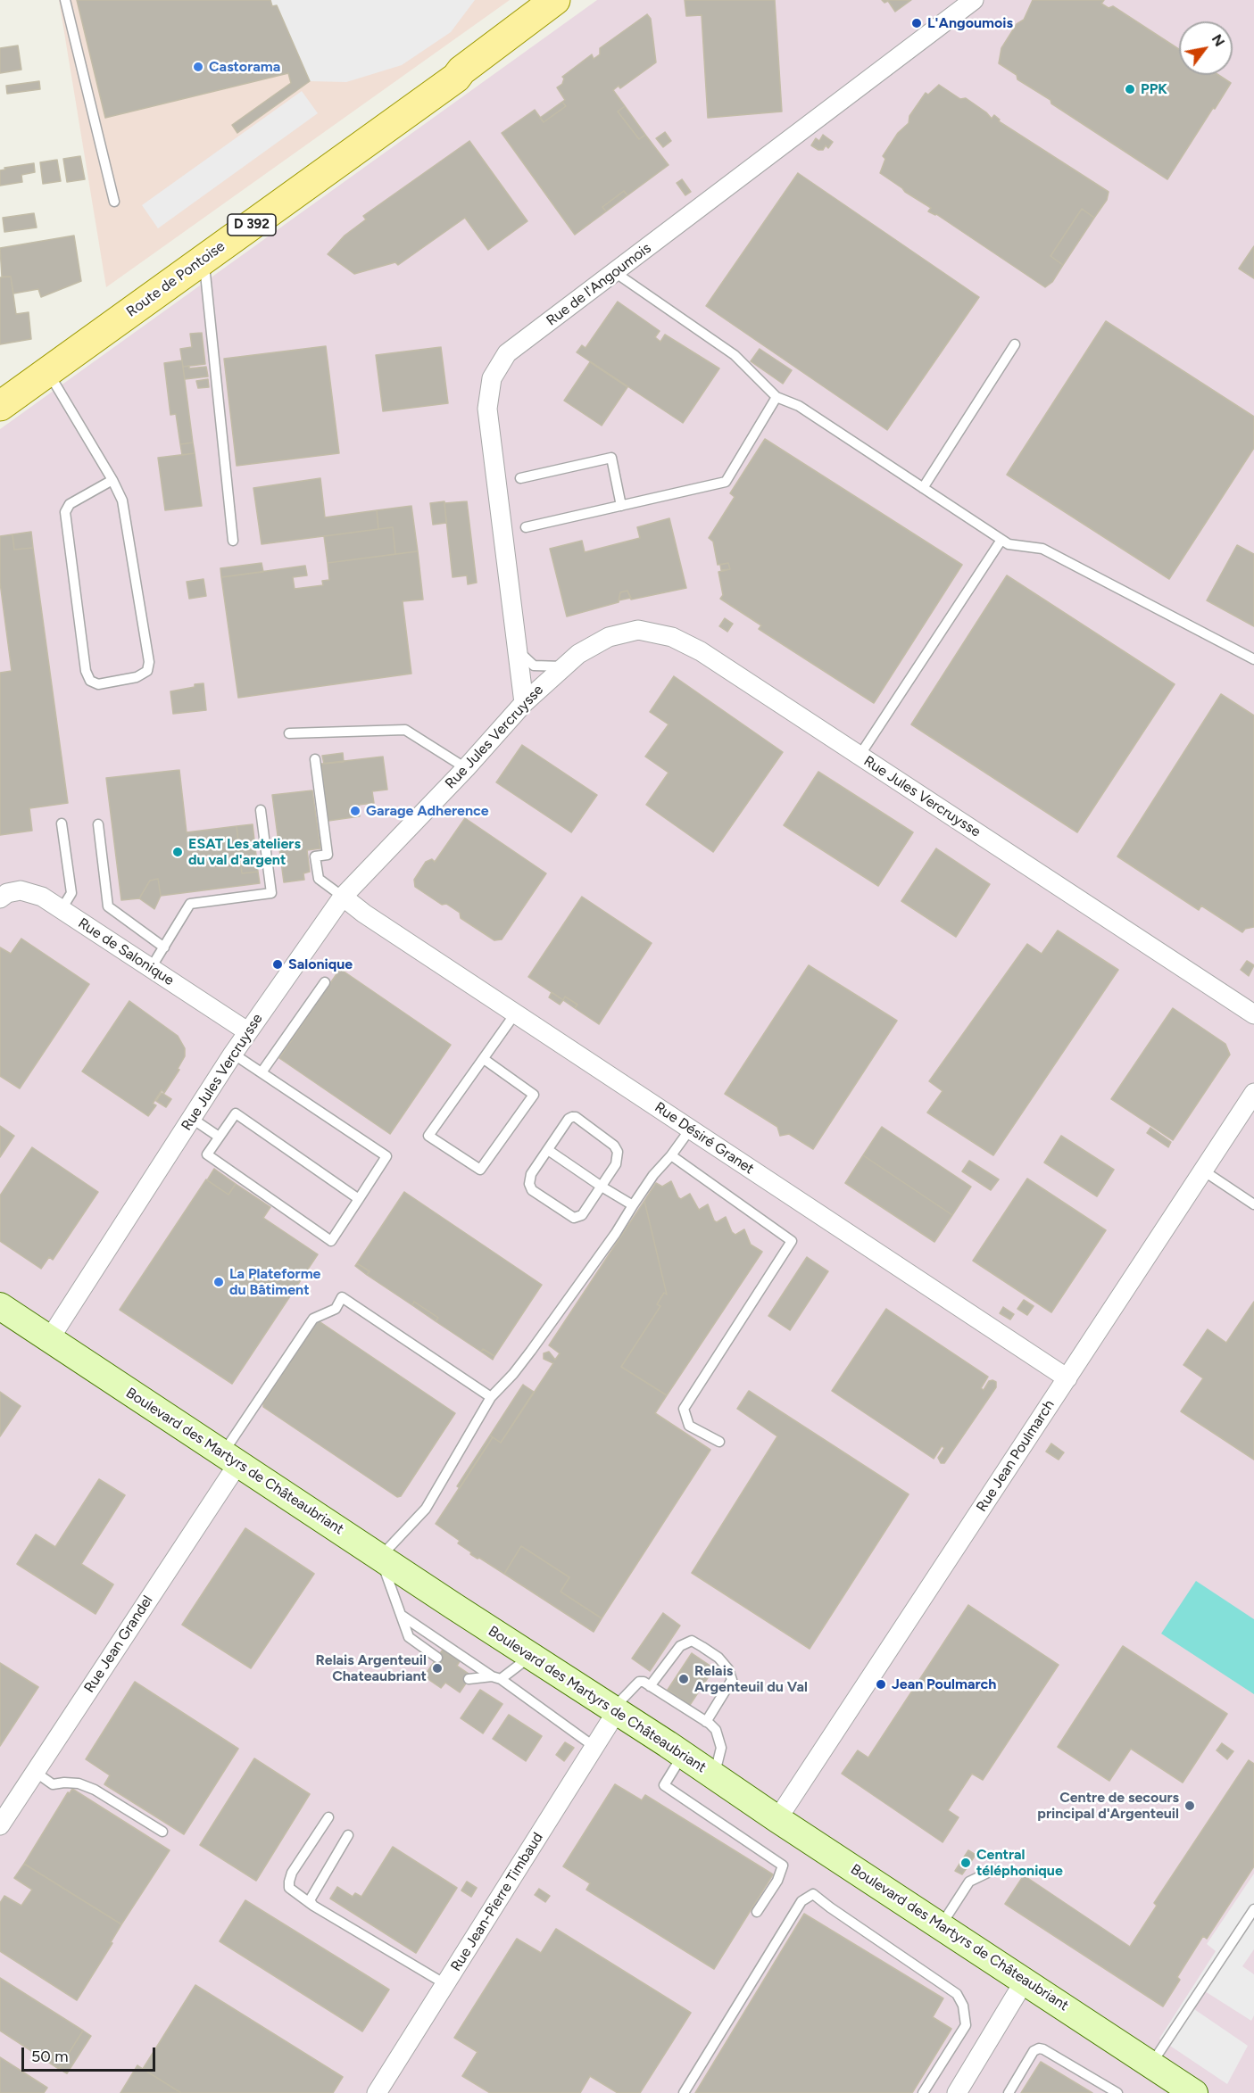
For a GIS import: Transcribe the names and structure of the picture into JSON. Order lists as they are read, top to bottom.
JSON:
{
  "streets": {
    "main road": ["D 392", "Route de Pontoise", "Boulevard des Martyrs de Châteaubriant"],
    "street": [
      "Rue de l'Angoumois",
      "Rue Jules Vercruysse",
      "Rue de Salonique",
      "Rue Désiré Granet",
      "Rue Jean Poulmarch",
      "Rue Jean Grandel",
      "Rue Jean-Pierre Timbaud"
    ]
  },
  "crossings": [
    ["Rue de l'Angoumois", "Rue Jules Vercruysse"],
    ["Rue Jules Vercruysse", "Rue de Salonique"],
    ["Rue Jules Vercruysse", "Rue Désiré Granet"],
    ["Rue Jules Vercruysse", "Boulevard des Martyrs de Châteaubriant"],
    ["Rue Désiré Granet", "Rue Jean Poulmarch"],
    ["Rue Jean Poulmarch", "Boulevard des Martyrs de Châteaubriant"],
    ["Boulevard des Martyrs de Châteaubriant", "Rue Jean Grandel"],
    ["Boulevard des Martyrs de Châteaubriant", "Rue Jean-Pierre Timbaud"]
  ],
  "places": [
    "L'Angoumois",
    "Castorama",
    "PPK",
    "Garage Adherence",
    "ESAT Les ateliers du val d'argent",
    "Salonique",
    "La Plateforme du Bâtiment",
    "Relais Argenteuil Chateaubriant",
    "Relais Argenteuil du Val",
    "Jean Poulmarch",
    "Centre de secours principal d'Argenteuil",
    "Central téléphonique"
  ],
  "scale_bar": "50 m",
  "north": "top right"
}
